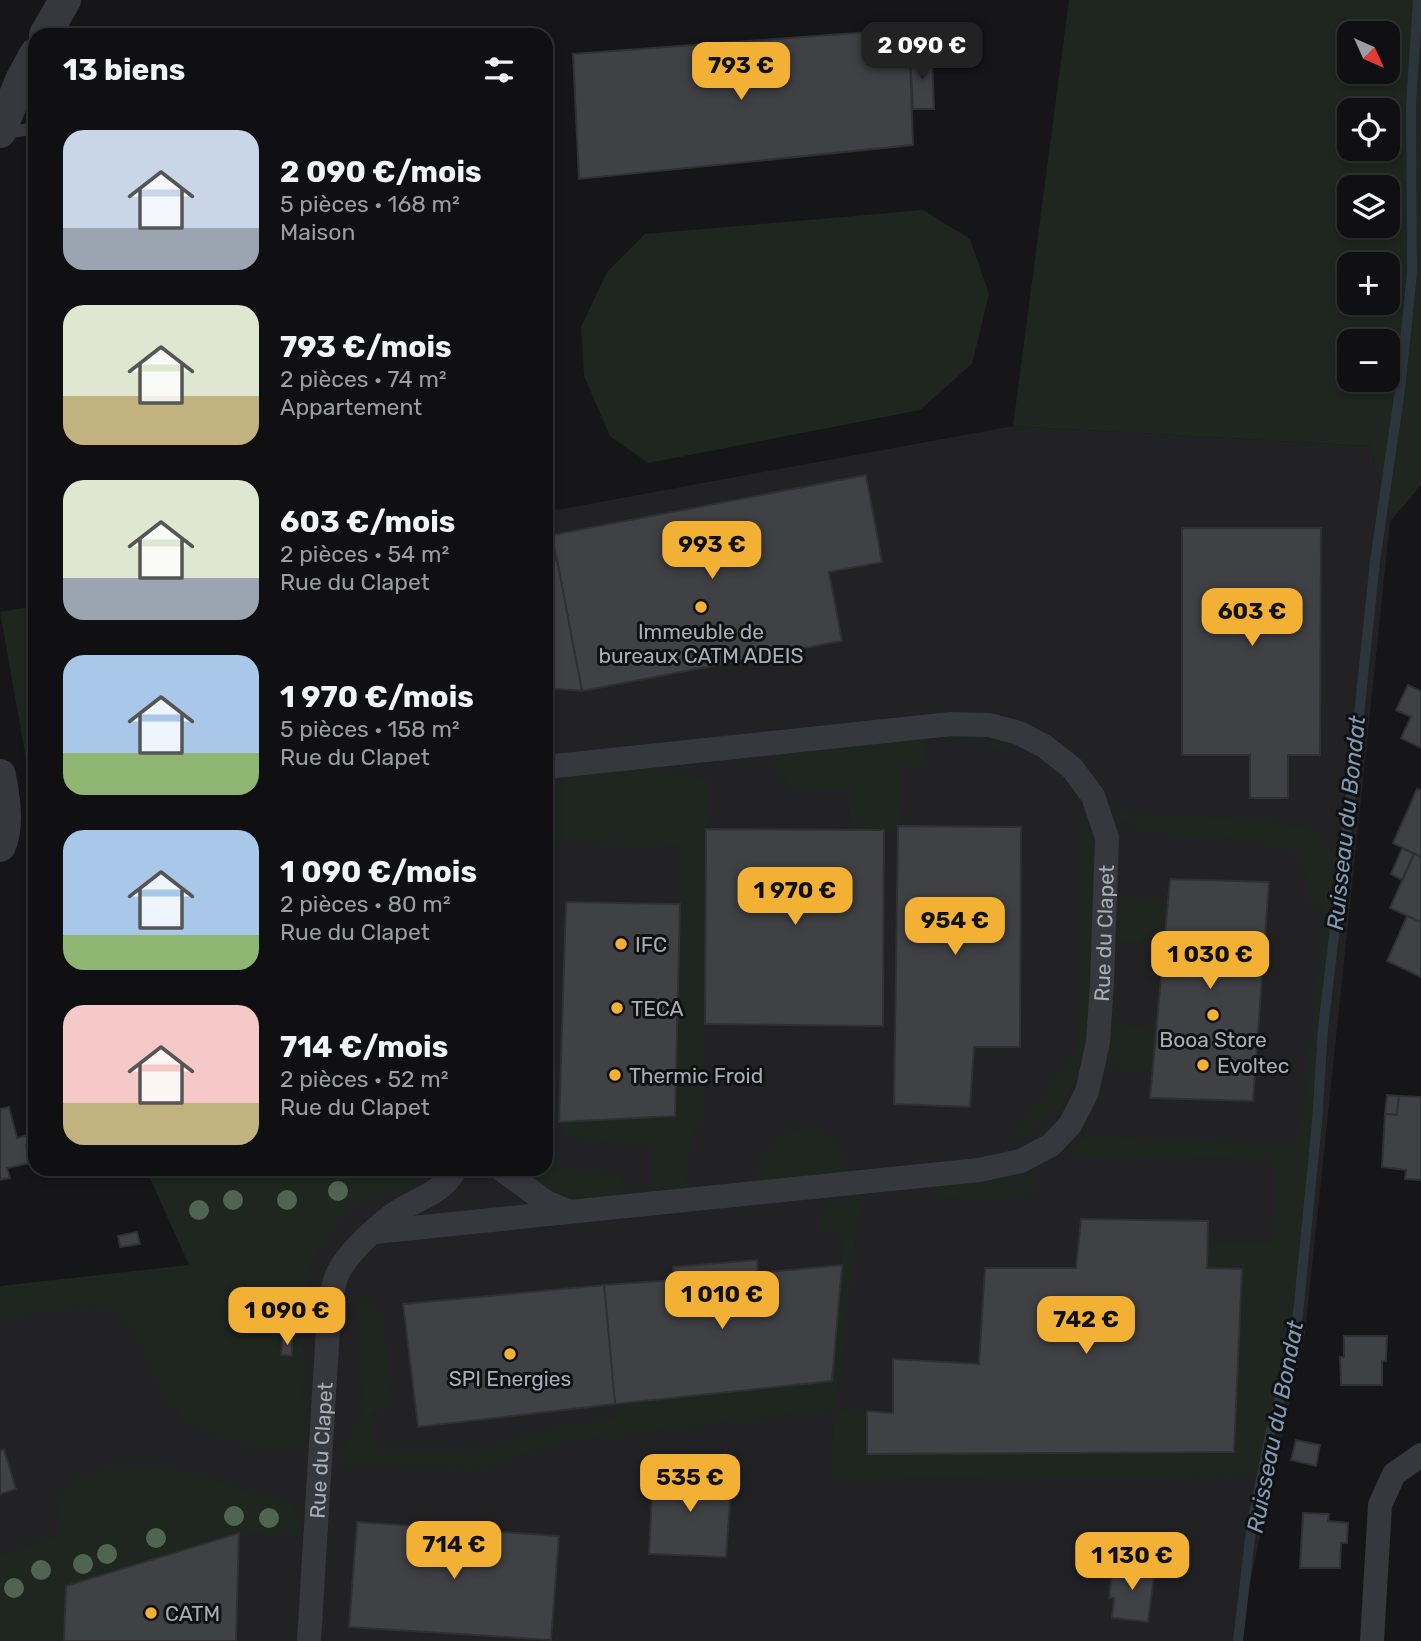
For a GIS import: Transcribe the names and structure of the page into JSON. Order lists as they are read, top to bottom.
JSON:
{
  "streets": {
    "street": ["Rue du Clapet"]
  },
  "water": ["Ruisseau du Bondat"],
  "places": [
    "Immeuble de bureaux CATM ADEIS",
    "IFC",
    "TECA",
    "Booa Store",
    "Evoltec",
    "Thermic Froid",
    "SPI Energies",
    "CATM"
  ],
  "north": "bottom right",
  "page": {
    "map_buttons": ["+", "−"],
    "price": [
      "2 090 €",
      "793 €",
      "993 €",
      "603 €",
      "1 970 €",
      "954 €",
      "1 030 €",
      "1 010 €",
      "1 090 €",
      "742 €",
      "535 €",
      "714 €",
      "1 130 €"
    ],
    "heading": "13 biens",
    "list": [
      {
        "name": "2 090 €/mois",
        "note": "5 pièces · 168 m² · Maison"
      },
      {
        "name": "793 €/mois",
        "note": "2 pièces · 74 m² · Appartement"
      },
      {
        "name": "603 €/mois",
        "note": "2 pièces · 54 m² · Rue du Clapet"
      },
      {
        "name": "1 970 €/mois",
        "note": "5 pièces · 158 m² · Rue du Clapet"
      },
      {
        "name": "1 090 €/mois",
        "note": "2 pièces · 80 m² · Rue du Clapet"
      },
      {
        "name": "714 €/mois",
        "note": "2 pièces · 52 m² · Rue du Clapet"
      }
    ]
  }
}
